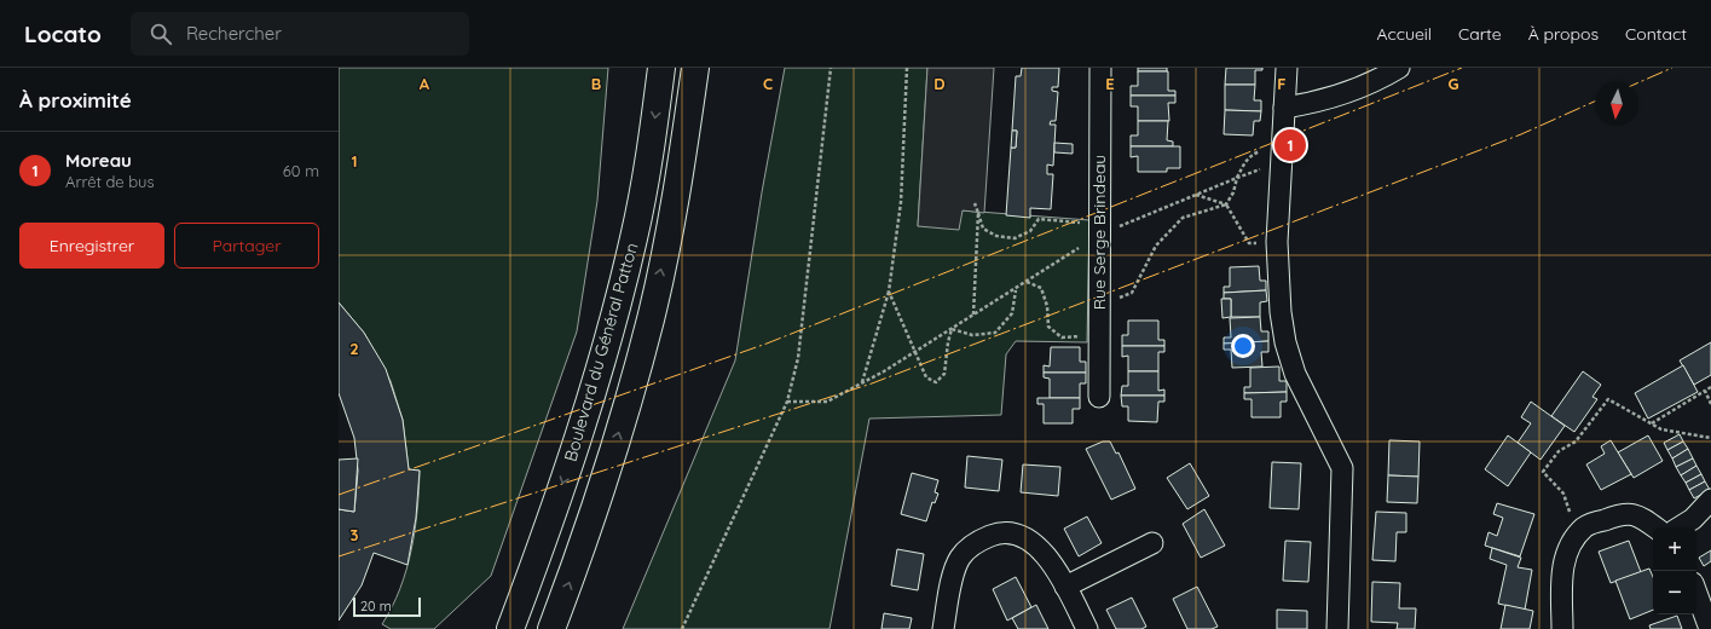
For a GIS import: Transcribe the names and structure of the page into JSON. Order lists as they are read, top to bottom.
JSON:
{
  "streets": {
    "highway": ["Boulevard du Général Patton"],
    "street": ["Rue Serge Brindeau"]
  },
  "scale_bar": "20 m",
  "north": "bottom",
  "page": {
    "header": "Locato",
    "search": "Rechercher",
    "nav": [
      "Accueil",
      "Carte",
      "À propos",
      "Contact"
    ],
    "heading": "À proximité",
    "pins": "1",
    "list": [
      {
        "mark": "1",
        "name": "Moreau",
        "note": "Arrêt de bus",
        "value": "60 m"
      }
    ],
    "buttons": ["Enregistrer", "Partager"],
    "map_buttons": ["+", "−"],
    "scale": "20 m"
  },
  "grid": {
    "columns": [
      "A",
      "B",
      "C",
      "D",
      "E",
      "F",
      "G"
    ],
    "rows": ["1", "2", "3"]
  }
}
